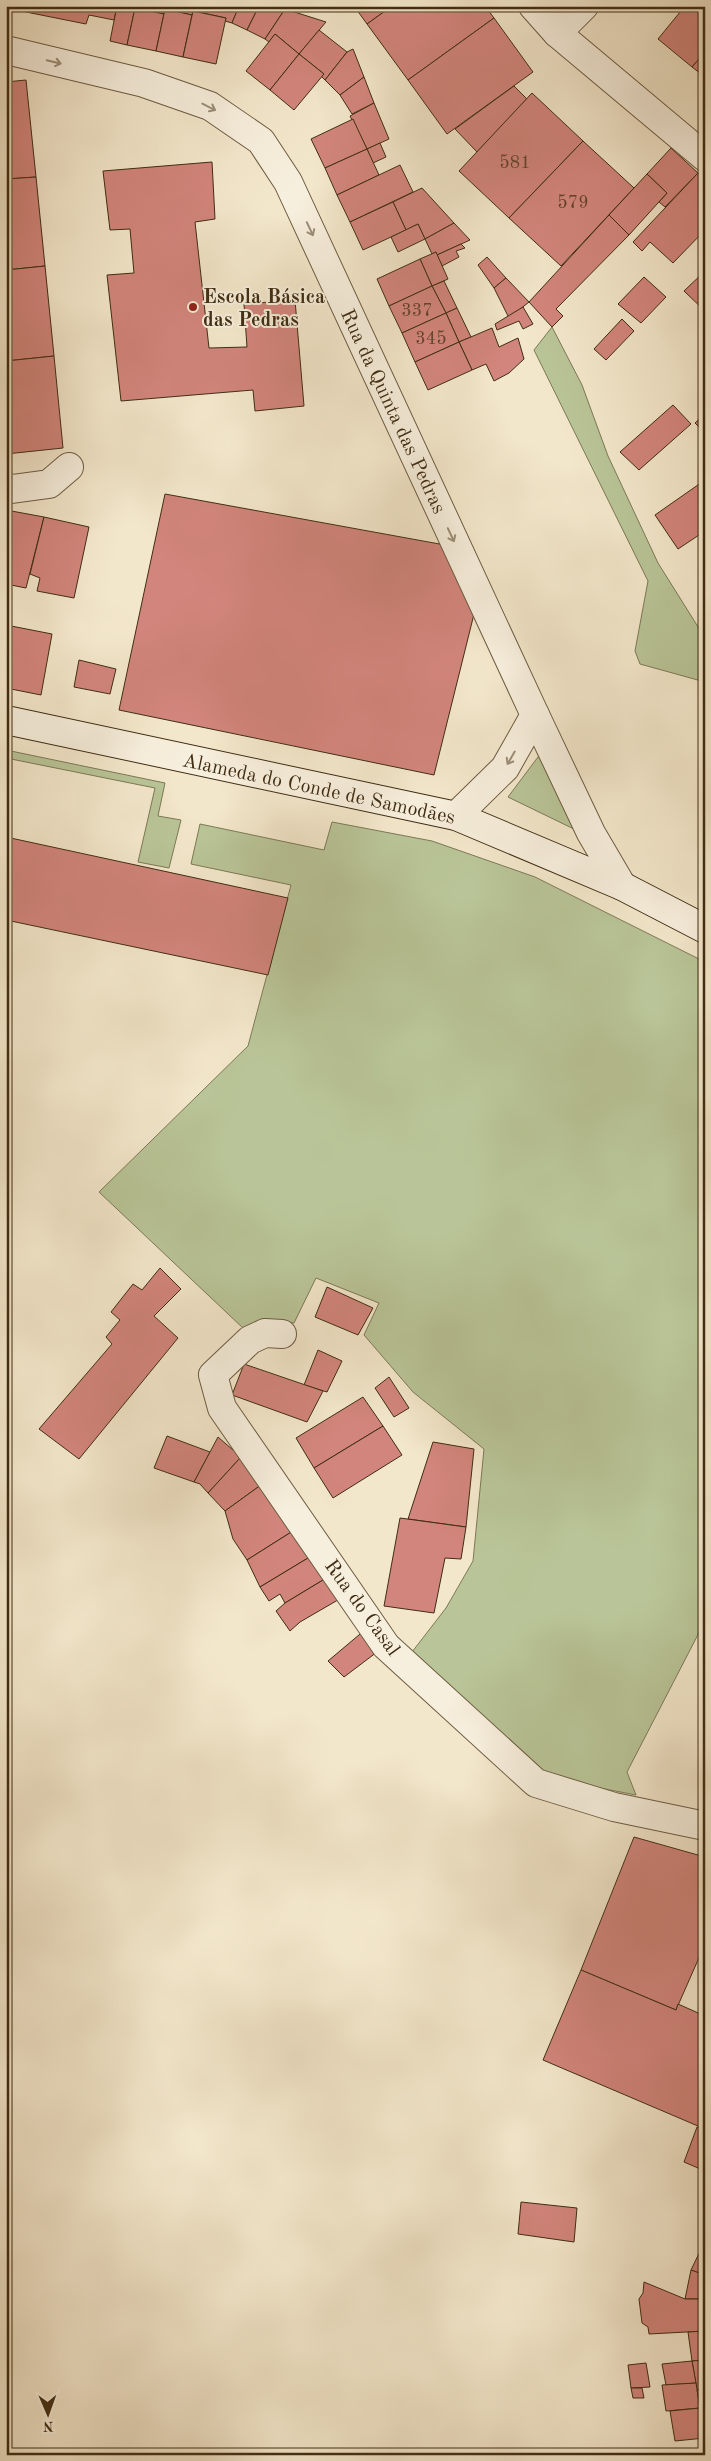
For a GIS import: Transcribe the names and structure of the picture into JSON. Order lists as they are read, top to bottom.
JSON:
{
  "streets": {
    "street": ["Rua da Quinta das Pedras", "Alameda do Conde de Samodães", "Rua do Casal"]
  },
  "crossings": [
    ["Rua da Quinta das Pedras", "Alameda do Conde de Samodães"]
  ],
  "one_way": ["Rua da Quinta das Pedras"],
  "places": ["Escola Básica das Pedras"],
  "house_numbers": [
    "581",
    "579",
    "337",
    "345"
  ],
  "north": "bottom"
}
